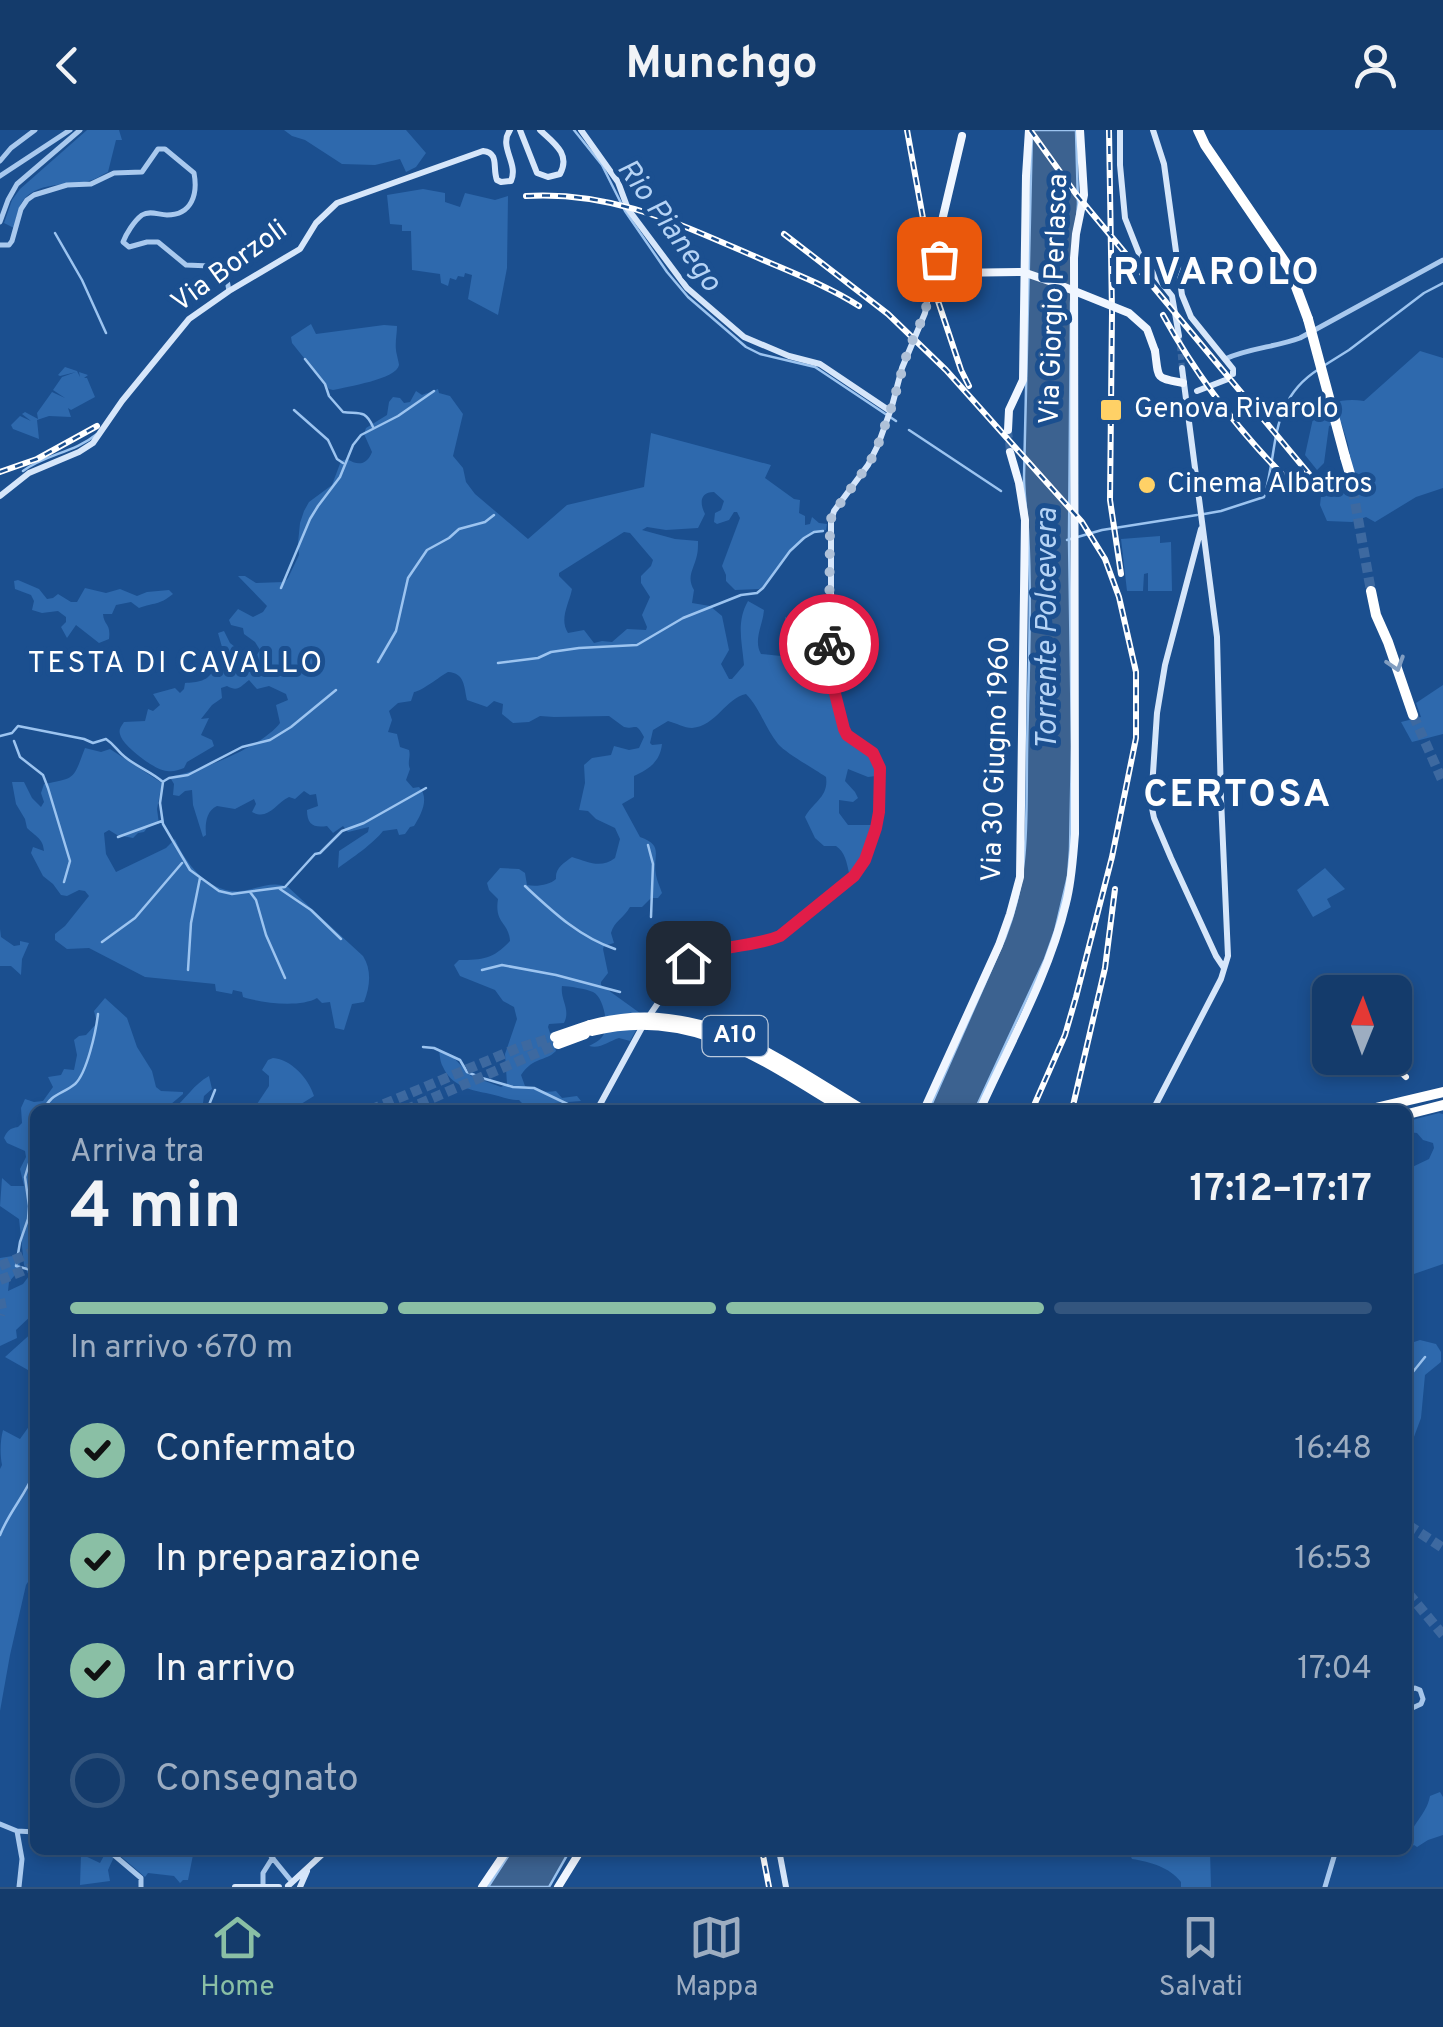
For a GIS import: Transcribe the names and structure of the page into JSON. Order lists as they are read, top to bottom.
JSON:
{
  "streets": {
    "highway": ["A10"],
    "main road": ["Via Borzoli", "Via Giorgio Perlasca", "Via 30 Giugno 1960"]
  },
  "districts": ["RIVAROLO", "TESTA DI CAVALLO", "CERTOSA"],
  "water": ["Rio Pianego", "Torrente Polcevera"],
  "places": {
    "transit": ["Genova Rivarolo"],
    "other": ["Cinema Albatros"]
  },
  "north": "top",
  "page": {
    "header": "Munchgo",
    "heading": ["4 min", "Arriva tra", "17:12–17:17"],
    "bar": "In arrivo · 670 m",
    "list": [
      ["Confermato", "16:48"],
      ["In preparazione", "16:53"],
      ["In arrivo", "17:04"],
      "Consegnato"
    ],
    "tabs": ["Home", "Mappa", "Salvati"]
  }
}
